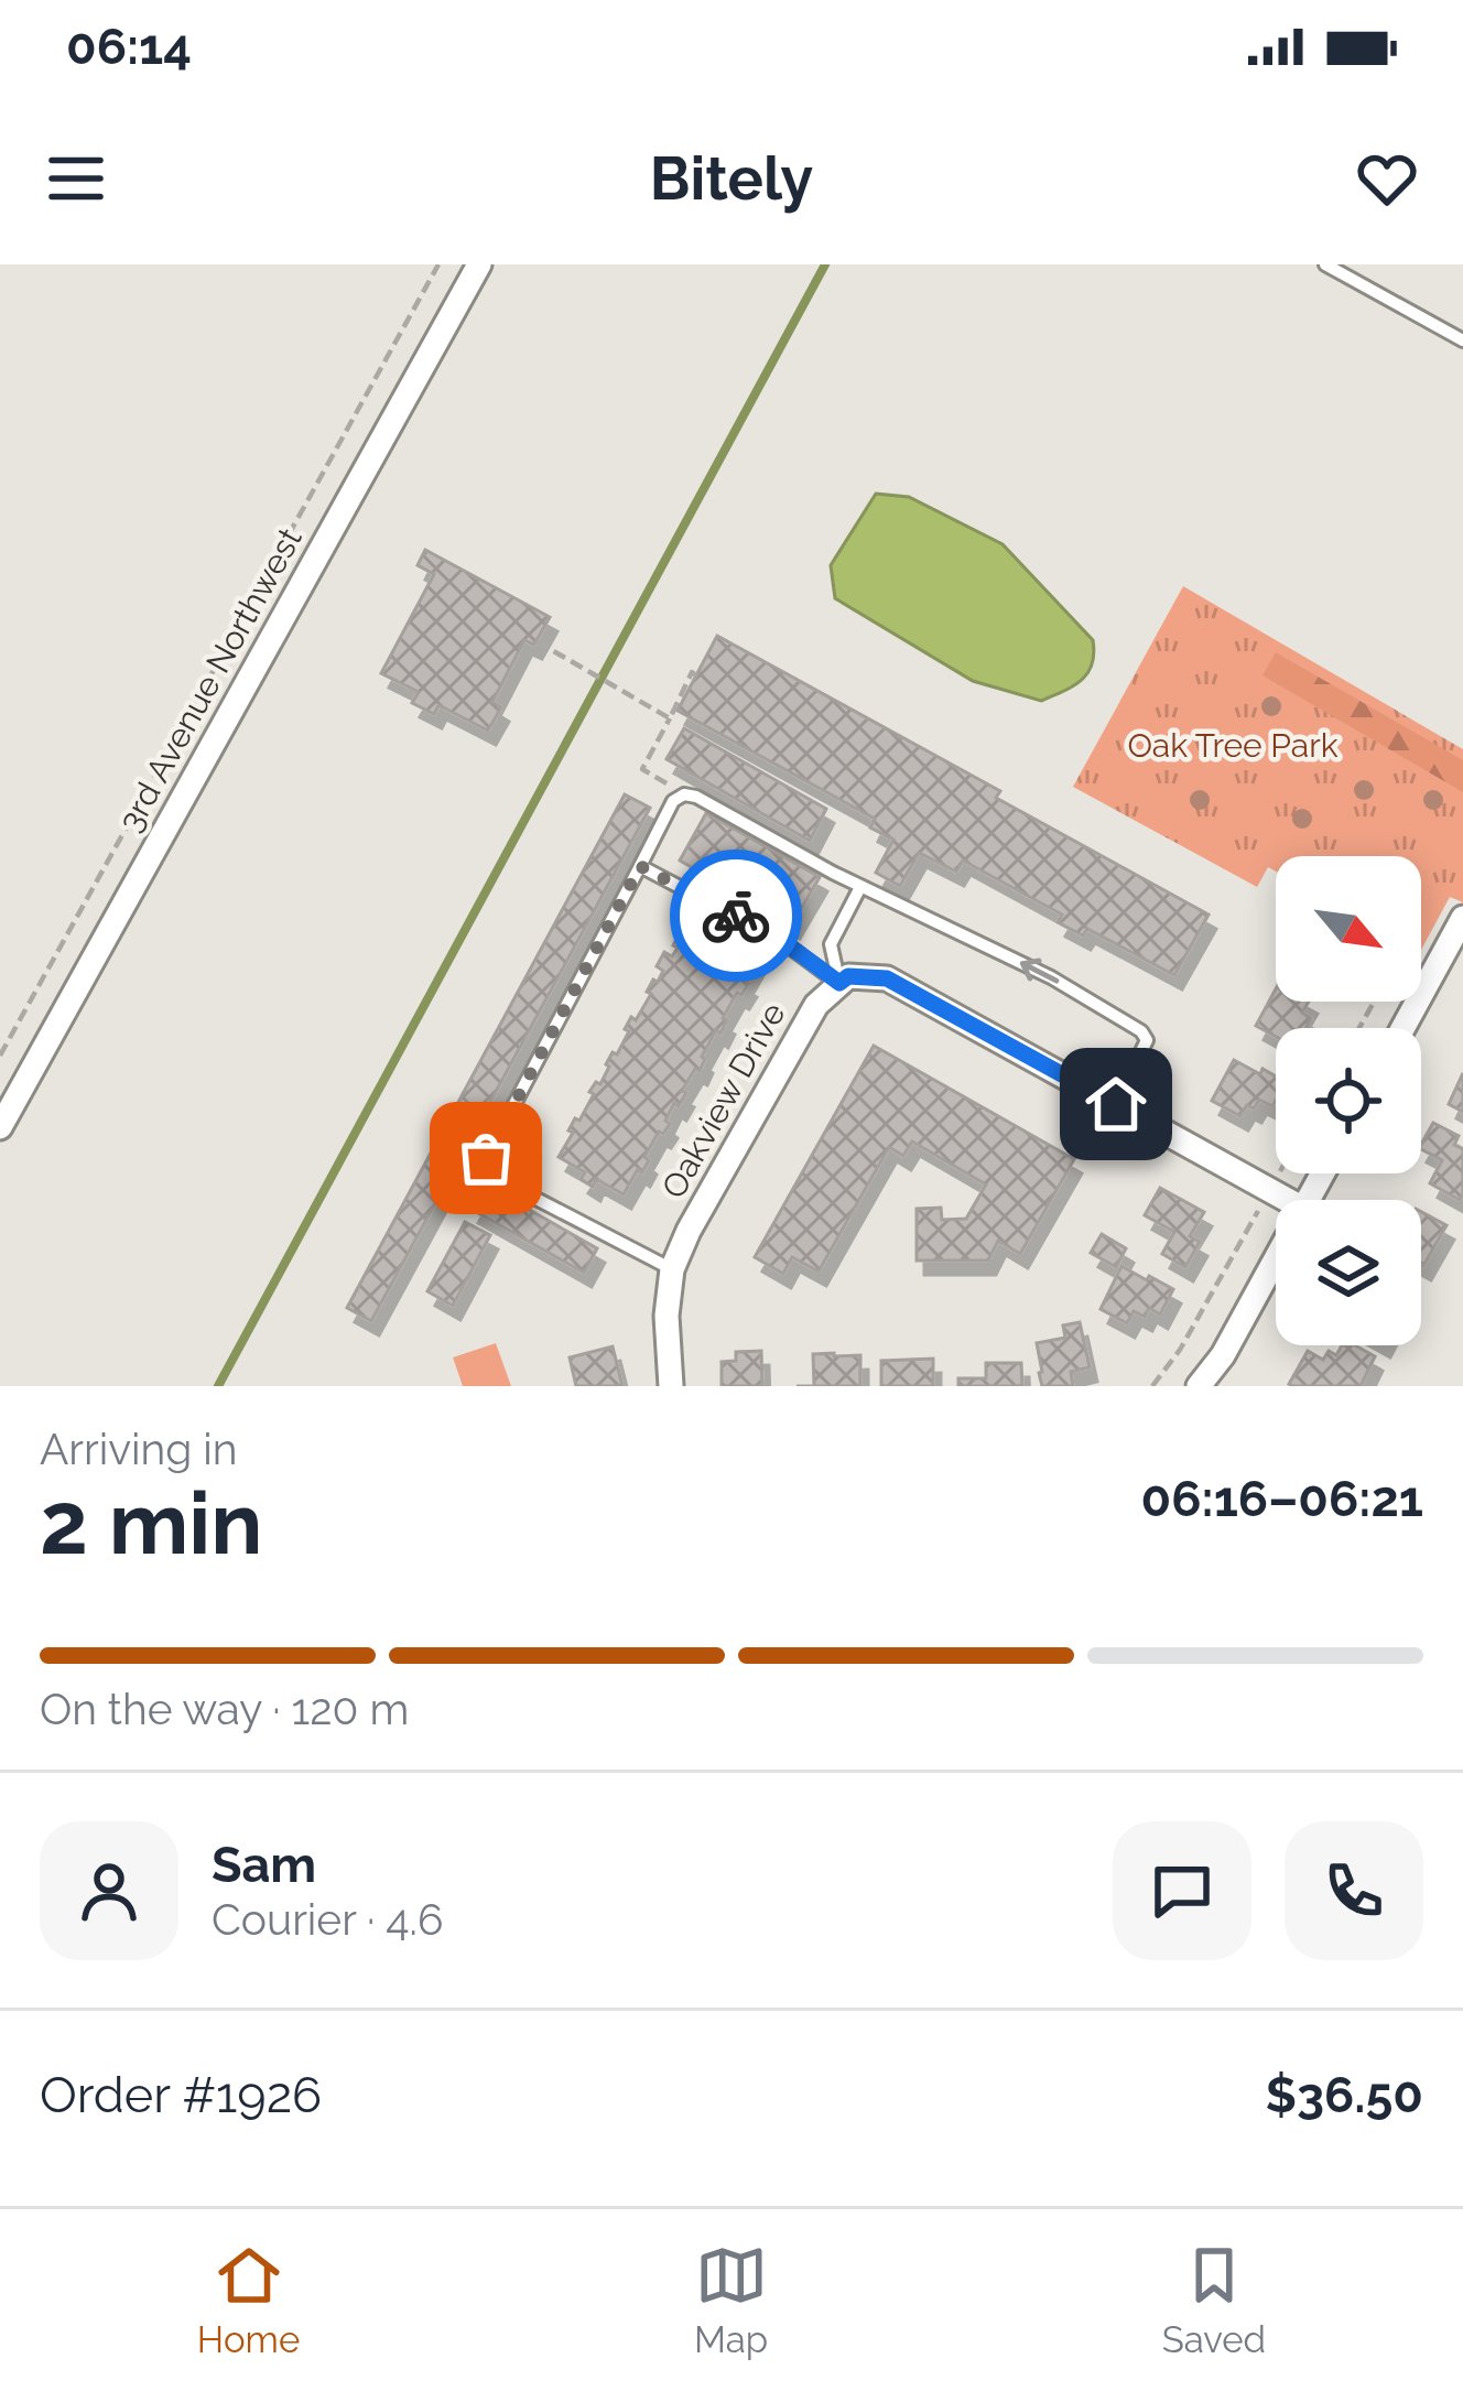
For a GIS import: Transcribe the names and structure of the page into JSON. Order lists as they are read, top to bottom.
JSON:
{
  "streets": {
    "street": ["3rd Avenue Northwest", "Oakview Drive"]
  },
  "parks": ["Oak Tree Park"],
  "north": "bottom right",
  "page": {
    "status": "06:14",
    "header": "Bitely",
    "heading": ["2 min", "Arriving in", "06:16–06:21"],
    "panel": [
      "Sam",
      "Courier · 4.6",
      "Order #1926",
      "$36.50"
    ],
    "bar": "On the way · 120 m",
    "tabs": ["Home", "Map", "Saved"]
  }
}
